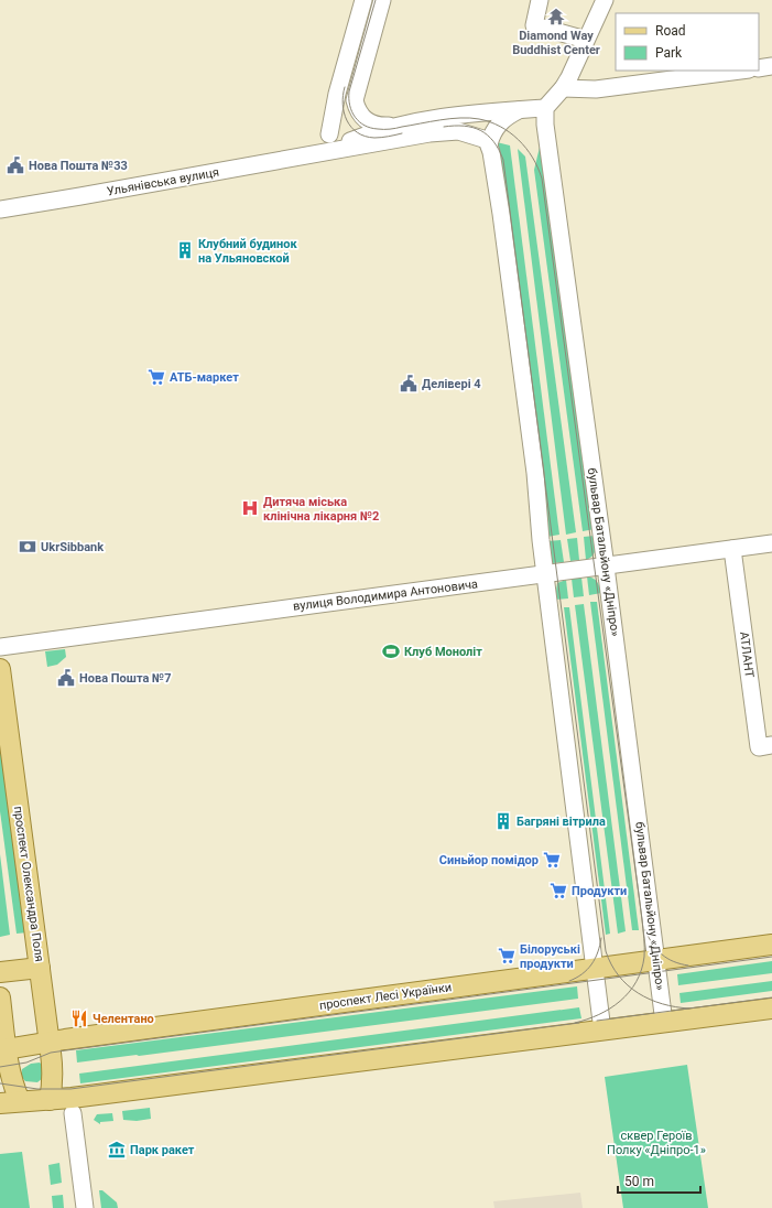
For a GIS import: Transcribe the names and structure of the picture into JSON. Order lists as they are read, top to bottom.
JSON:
{
  "streets": {
    "main road": ["проспект Олександра Поля", "проспект Лесі Українки"],
    "street": [
      "Ульянівська вулиця",
      "бульвар Батальйону «Дніпро»",
      "вулиця Володимира Антоновича",
      "АТЛАНТ"
    ]
  },
  "crossings": [
    ["Ульянівська вулиця", "бульвар Батальйону «Дніпро»"],
    ["бульвар Батальйону «Дніпро»", "вулиця Володимира Антоновича"],
    ["бульвар Батальйону «Дніпро»", "проспект Лесі Українки"],
    ["вулиця Володимира Антоновича", "АТЛАНТ"],
    ["проспект Олександра Поля", "проспект Лесі Українки"]
  ],
  "parks": ["сквер Героїв Полку «Дніпро-1»"],
  "places": {
    "temple": ["Diamond Way Buddhist Center"],
    "public building": ["Нова Пошта №33", "Делівері 4", "Нова Пошта №7"],
    "building": ["Клубний будинок на Ульяновской", "Багряні вітрила"],
    "supermarket": [
      "АТБ-маркет",
      "Синьйор помідор",
      "Продукти",
      "Білоруські продукти"
    ],
    "hospital": ["Дитяча міська клінічна лікарня №2"],
    "bank": ["UkrSibbank"],
    "sports": ["Клуб Моноліт"],
    "restaurant": ["Челентано"],
    "museum": ["Парк ракет"]
  },
  "legend": ["Road", "Park"],
  "scale_bar": "50 m"
}
